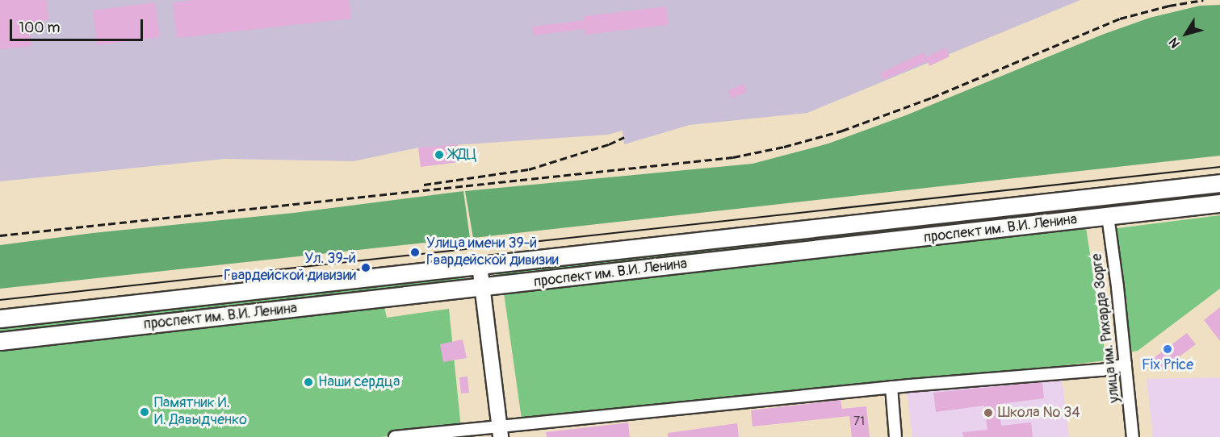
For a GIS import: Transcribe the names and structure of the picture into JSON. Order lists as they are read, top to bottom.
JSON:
{
  "streets": {
    "main road": ["проспект им. В.И. Ленина"],
    "street": ["улица им. Рихарда Зорге"]
  },
  "crossings": [
    ["проспект им. В.И. Ленина", "улица им. Рихарда Зорге"]
  ],
  "places": [
    "ЖДЦ",
    "Улица имени 39-й Гвардейской дивизии",
    "Ул. 39-й Гвардейской дивизии",
    "Fix Price",
    "Наши сердца",
    "Памятник И. И. Давыдченко",
    "Школа № 34"
  ],
  "house_numbers": ["71"],
  "scale_bar": "100 m",
  "north": "bottom left"
}
